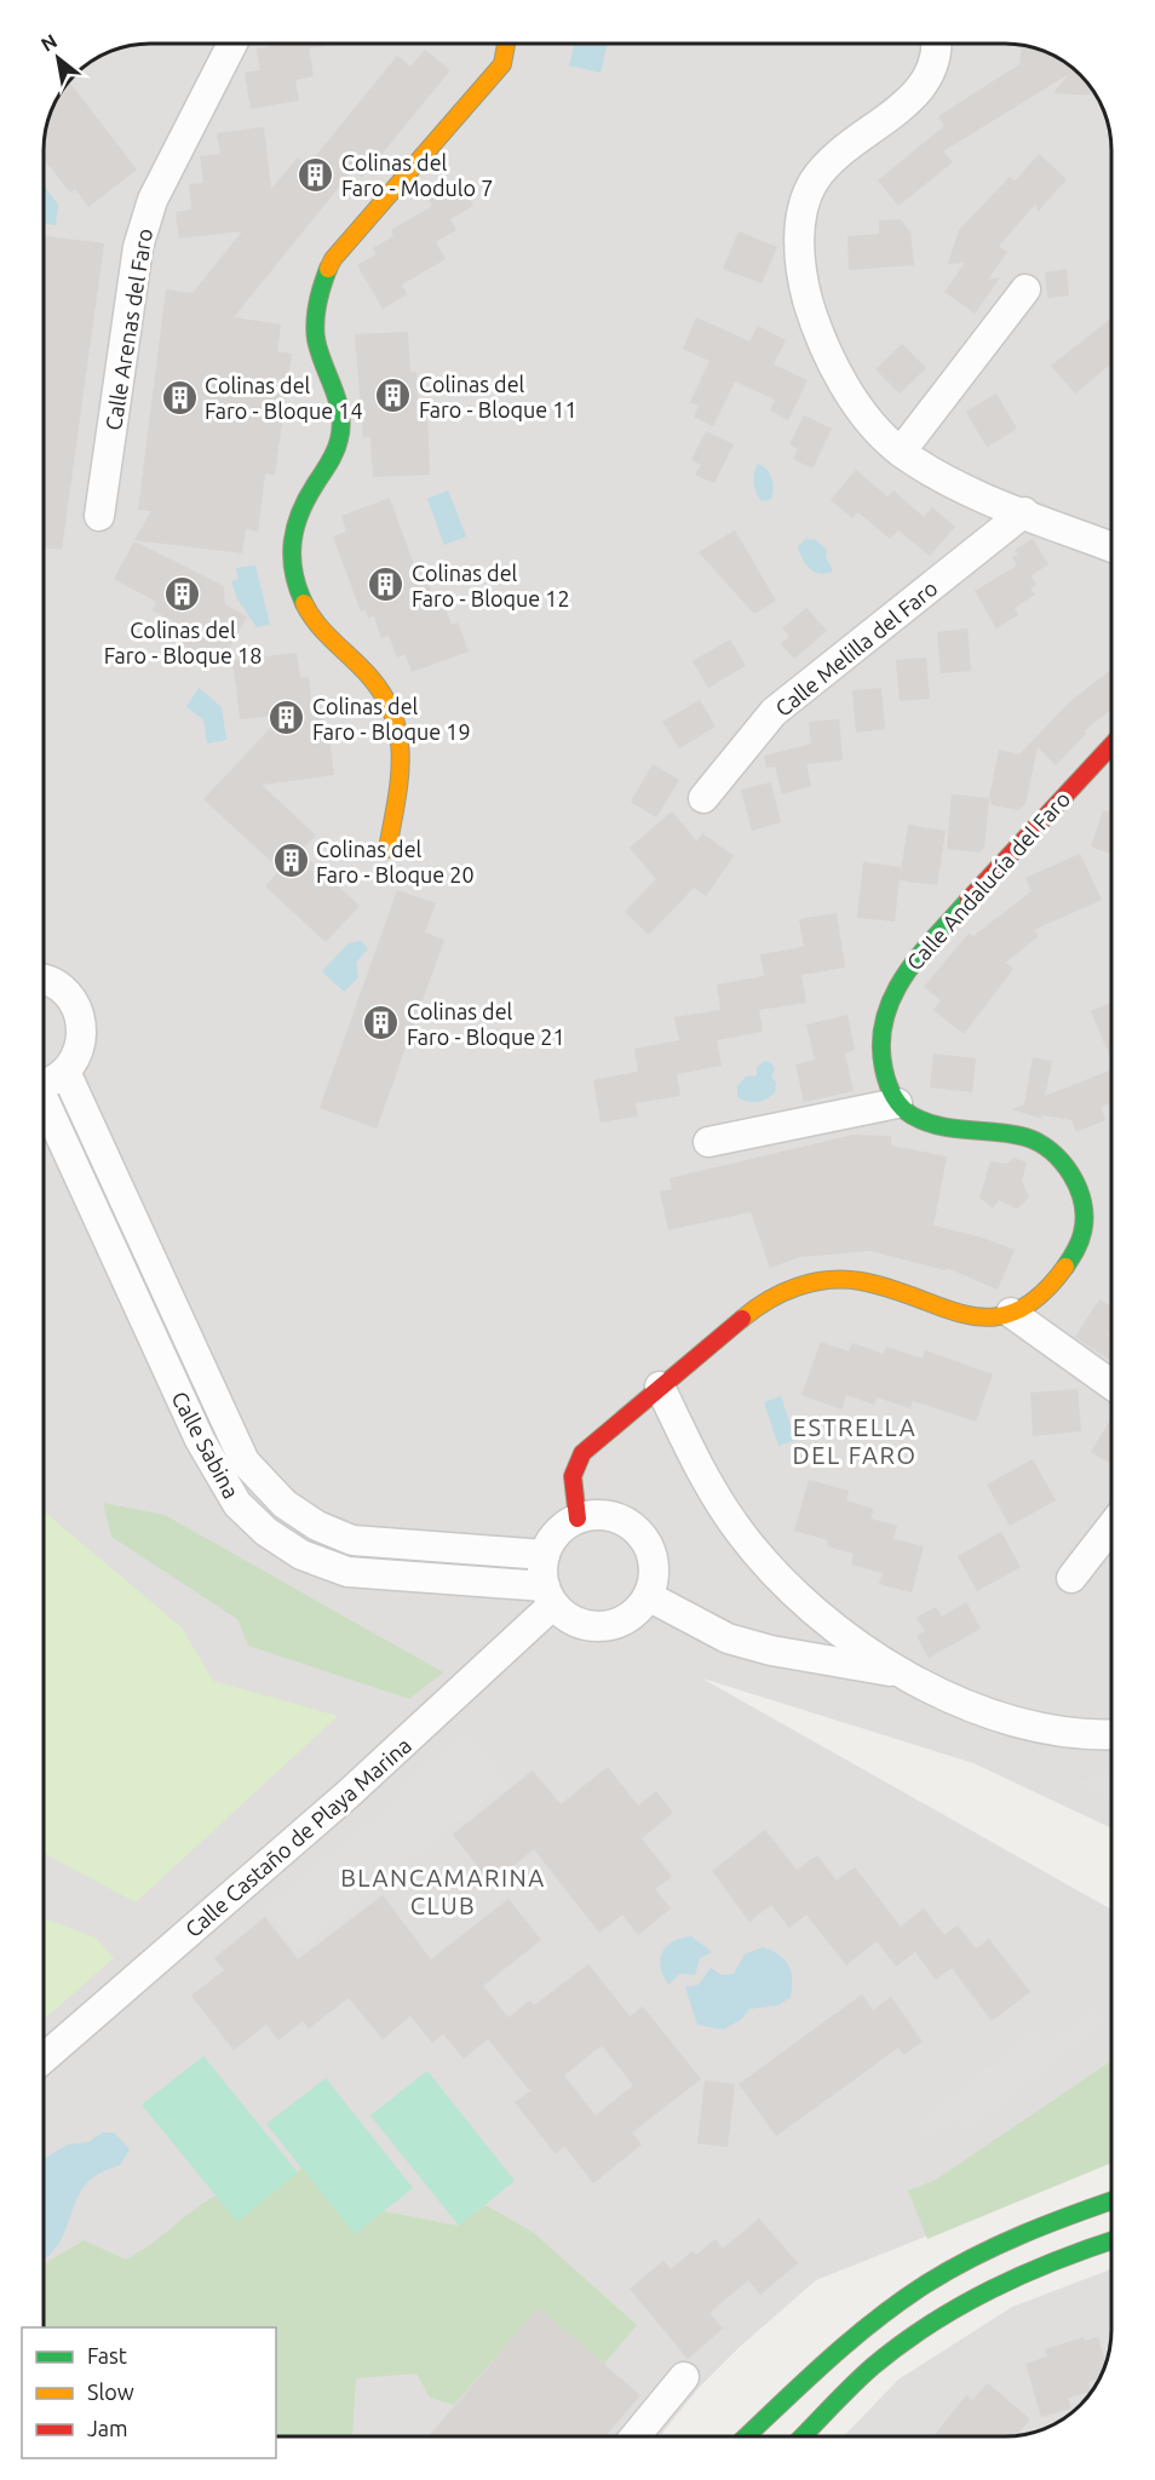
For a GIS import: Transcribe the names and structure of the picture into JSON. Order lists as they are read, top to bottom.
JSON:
{
  "streets": {
    "main road": ["Calle Andalucía del Faro"],
    "street": [
      "Calle Arenas del Faro",
      "Calle Melilla del Faro",
      "Calle Sabina",
      "Calle Castaño de Playa Marina"
    ]
  },
  "crossings": [
    ["Calle Sabina", "Calle Castaño de Playa Marina"]
  ],
  "districts": ["ESTRELLA DEL FARO", "BLANCAMARINA CLUB"],
  "places": {
    "building": [
      "Colinas del Faro - Modulo 7",
      "Colinas del Faro - Bloque 11",
      "Colinas del Faro - Bloque 14",
      "Colinas del Faro - Bloque 12",
      "Colinas del Faro - Bloque 18",
      "Colinas del Faro - Bloque 19",
      "Colinas del Faro - Bloque 20",
      "Colinas del Faro - Bloque 21"
    ]
  },
  "legend": ["Fast", "Slow", "Jam"],
  "north": "top left"
}
